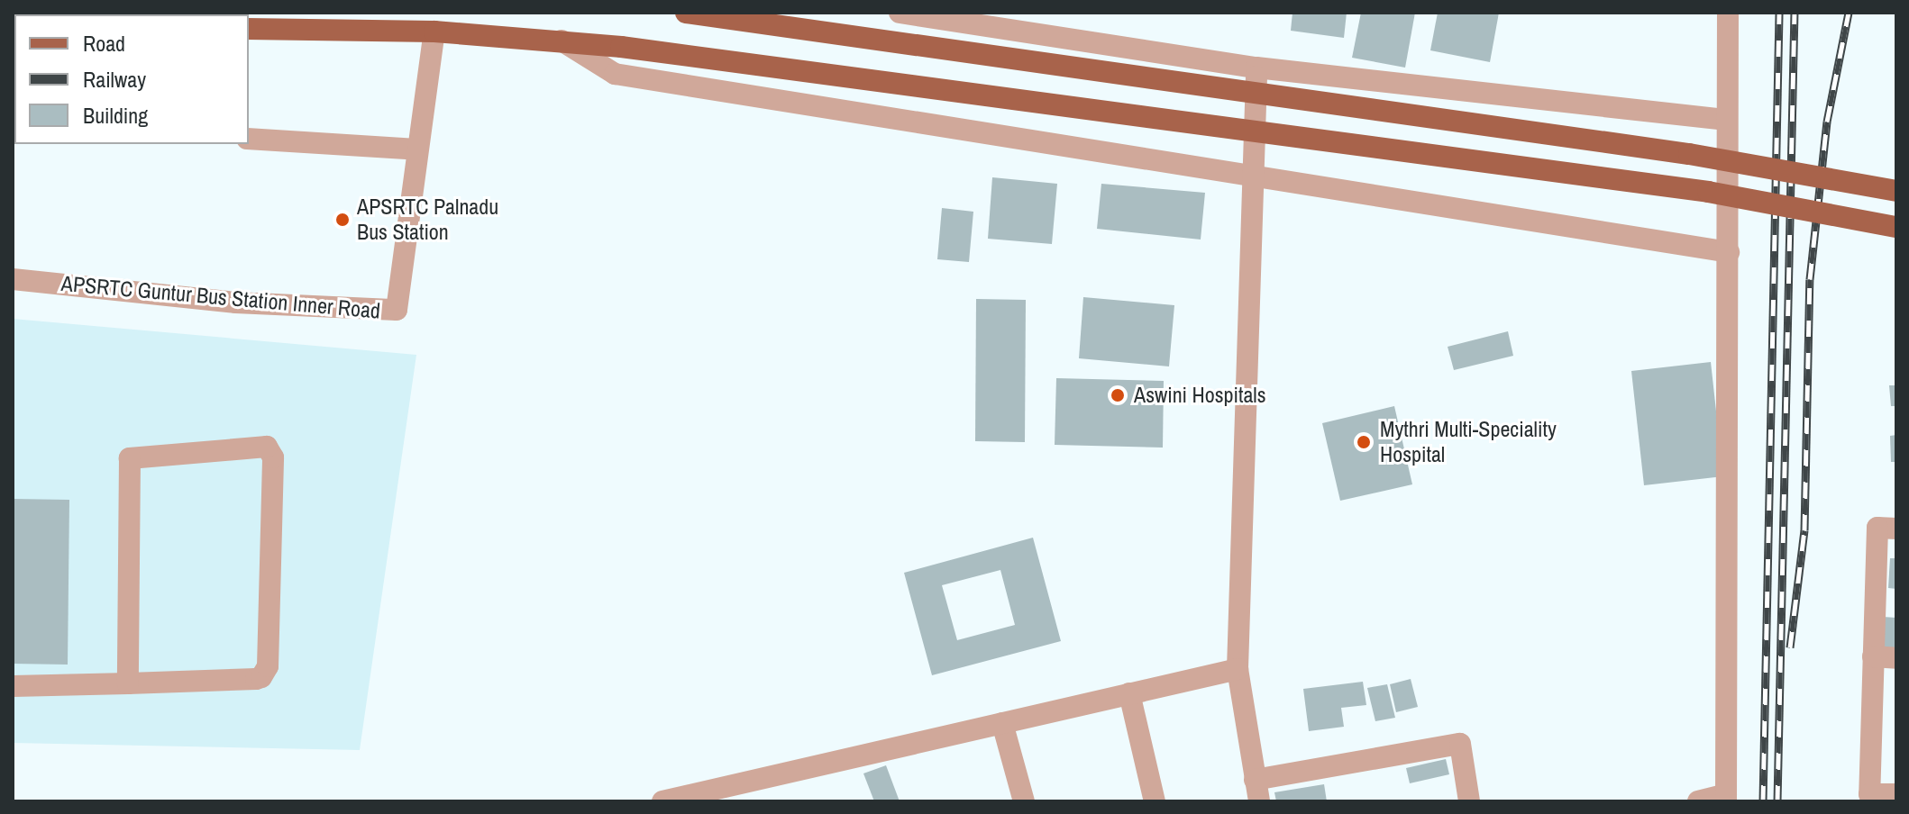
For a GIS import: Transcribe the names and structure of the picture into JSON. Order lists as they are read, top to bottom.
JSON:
{
  "streets": {
    "street": ["APSRTC Guntur Bus Station Inner Road"]
  },
  "places": ["APSRTC Palnadu Bus Station", "Aswini Hospitals", "Mythri Multi-Speciality Hospital"],
  "legend": ["Road", "Railway", "Building"]
}
